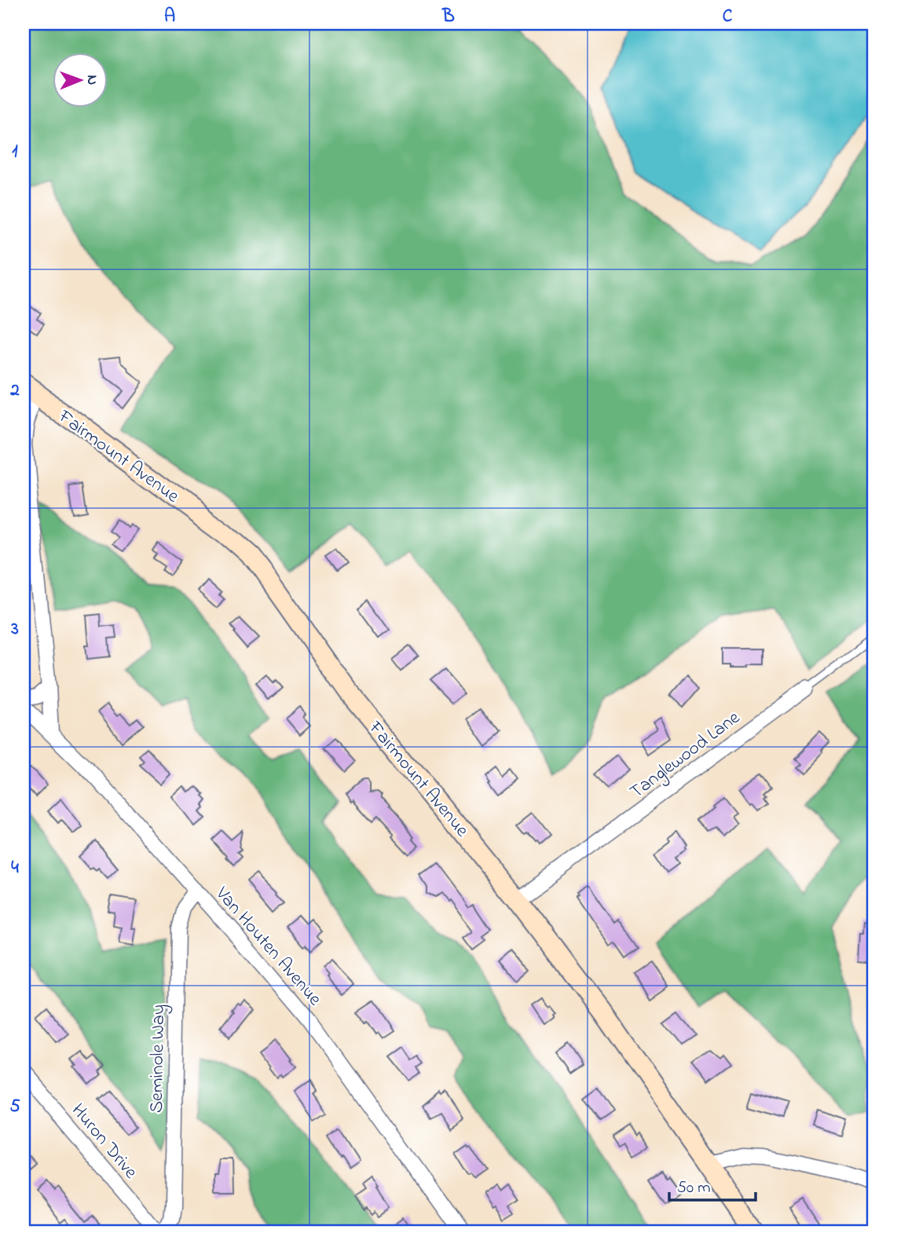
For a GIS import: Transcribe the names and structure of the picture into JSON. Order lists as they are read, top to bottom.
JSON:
{
  "streets": {
    "main road": ["Fairmount Avenue"],
    "street": [
      "Tanglewood Lane",
      "Van Houten Avenue",
      "Seminole Way",
      "Huron Drive"
    ]
  },
  "crossings": [
    ["Fairmount Avenue", "Tanglewood Lane"],
    ["Van Houten Avenue", "Seminole Way"]
  ],
  "scale_bar": "50 m",
  "north": "right",
  "grid": {
    "columns": ["A", "B", "C"],
    "rows": [
      "1",
      "2",
      "3",
      "4",
      "5"
    ]
  }
}
